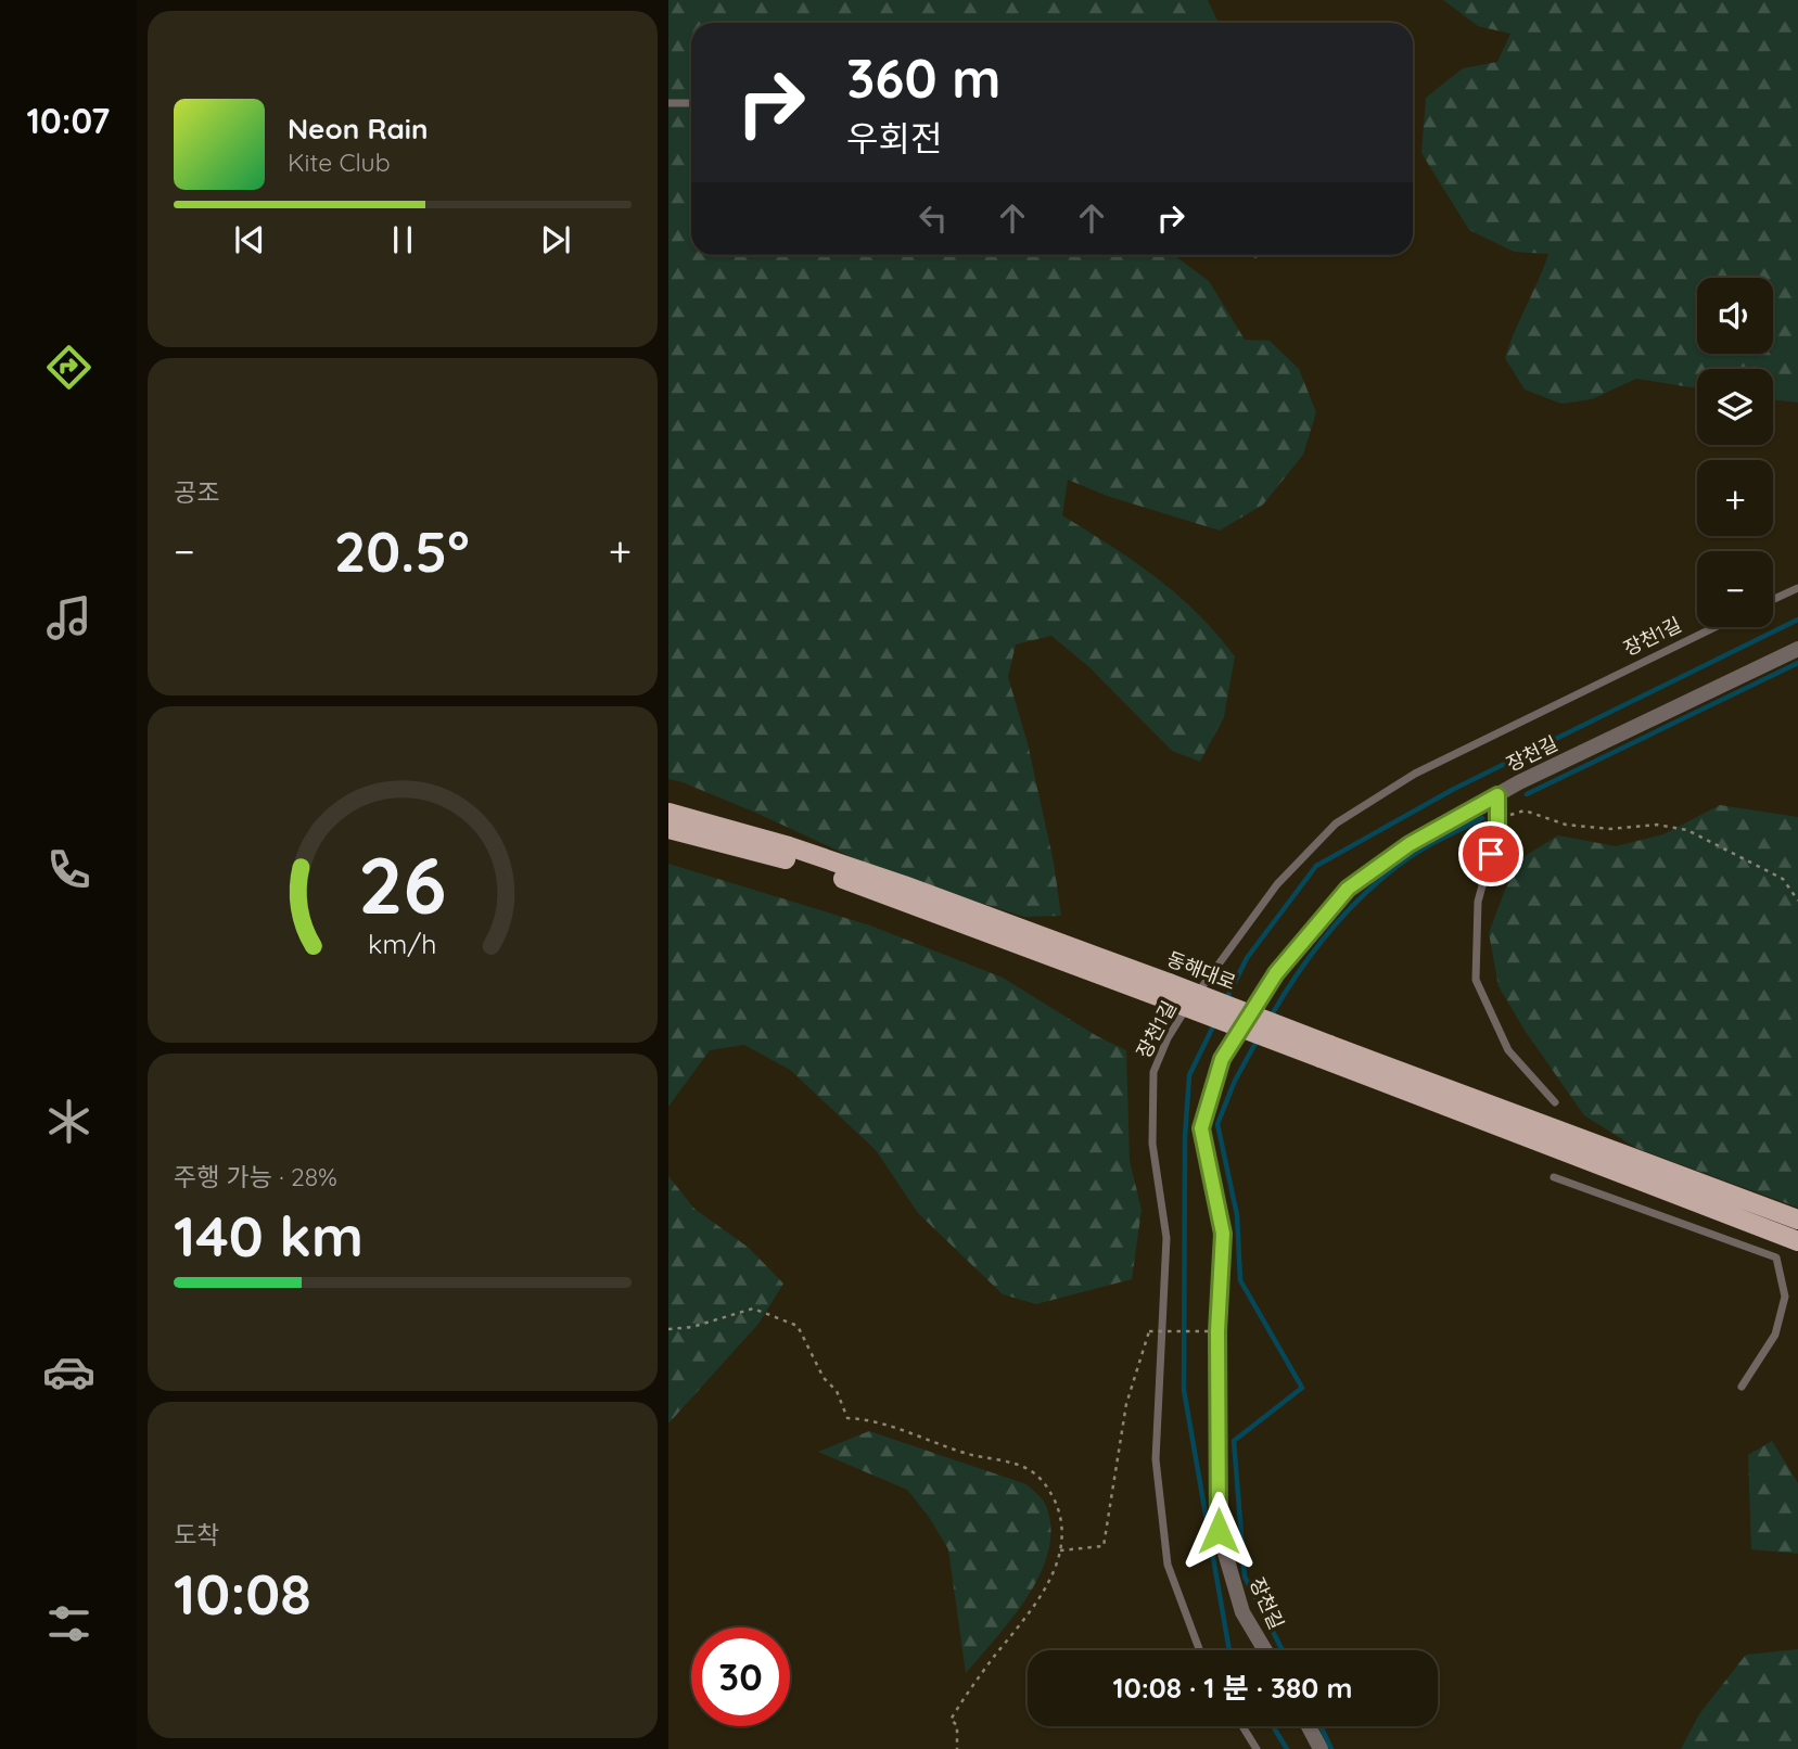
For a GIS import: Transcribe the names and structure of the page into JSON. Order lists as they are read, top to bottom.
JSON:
{
  "streets": {
    "main road": ["동해대로"],
    "street": ["장천길"],
    "lane": ["장천1길"]
  },
  "page": {
    "tabs": "10:07",
    "turn": ["360 m", "우회전"],
    "song": ["Neon Rain", "Kite Club"],
    "map_buttons": ["+", "−"],
    "tile": [
      "공조",
      ["주행 가능 · 28%", "140 km"],
      ["도착", "10:08"]
    ],
    "heat": ["−", "20.5°", "+"],
    "limit": "30",
    "trip": "10:08 · 1 분 · 380 m",
    "gauge": ["26", "km/h"]
  }
}
